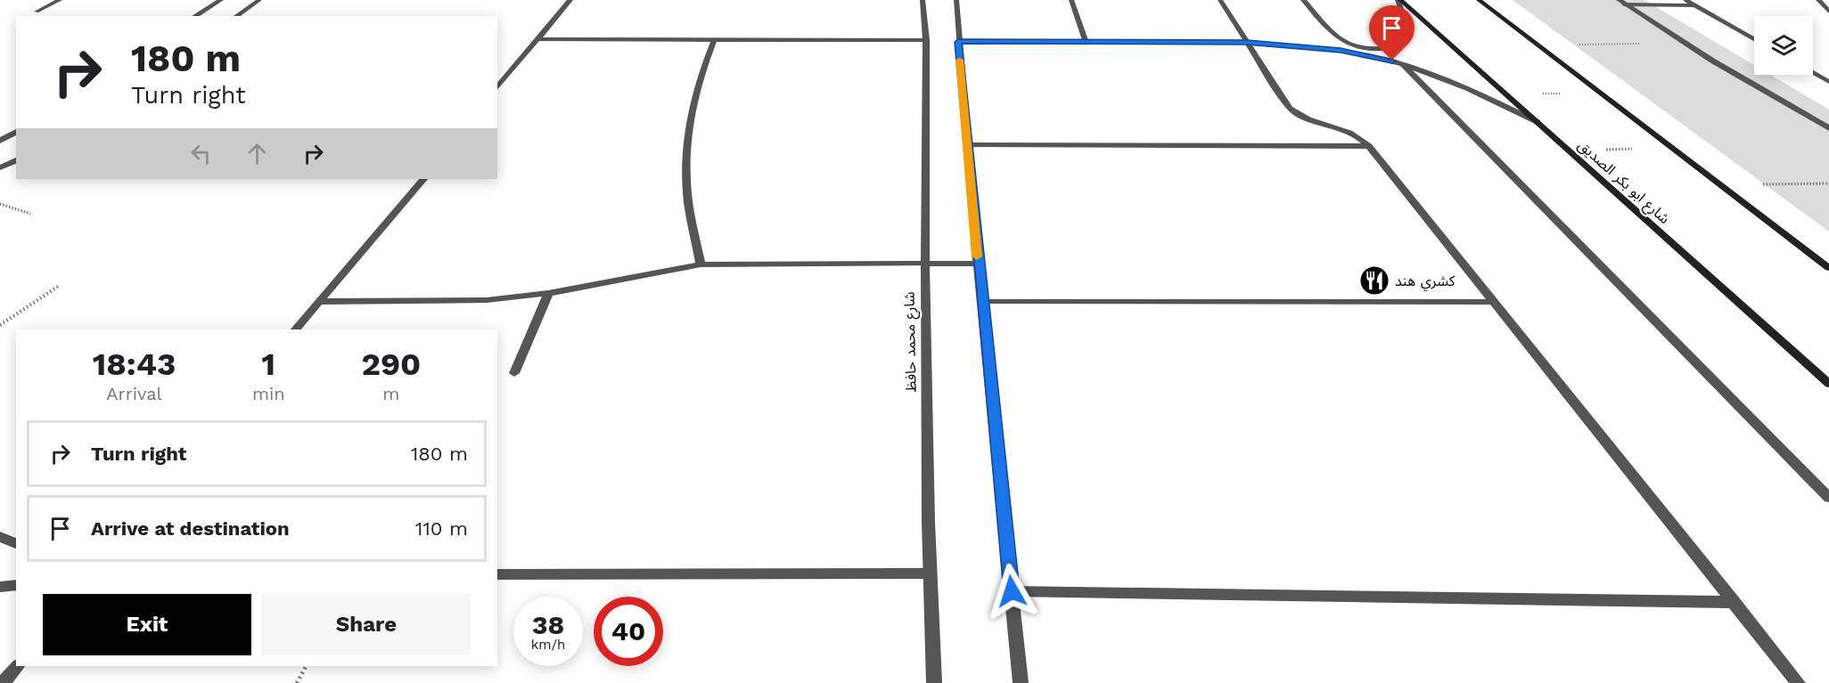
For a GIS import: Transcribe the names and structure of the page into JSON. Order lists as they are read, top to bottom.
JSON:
{
  "streets": {
    "main road": ["شارع ابو بكر الصديق"],
    "street": ["شارع محمد حافظ"]
  },
  "places": {
    "restaurant": ["كشري هند"]
  },
  "page": {
    "turn": ["180 m", "Turn right"],
    "eta": [
      "18:43",
      "Arrival",
      "1",
      "min",
      "290",
      "m"
    ],
    "list": [
      {
        "name": "Turn right",
        "value": "180 m"
      },
      {
        "name": "Arrive at destination",
        "value": "110 m"
      }
    ],
    "buttons": ["Exit", "Share"],
    "speed": "38 km/h",
    "limit": "40"
  }
}
